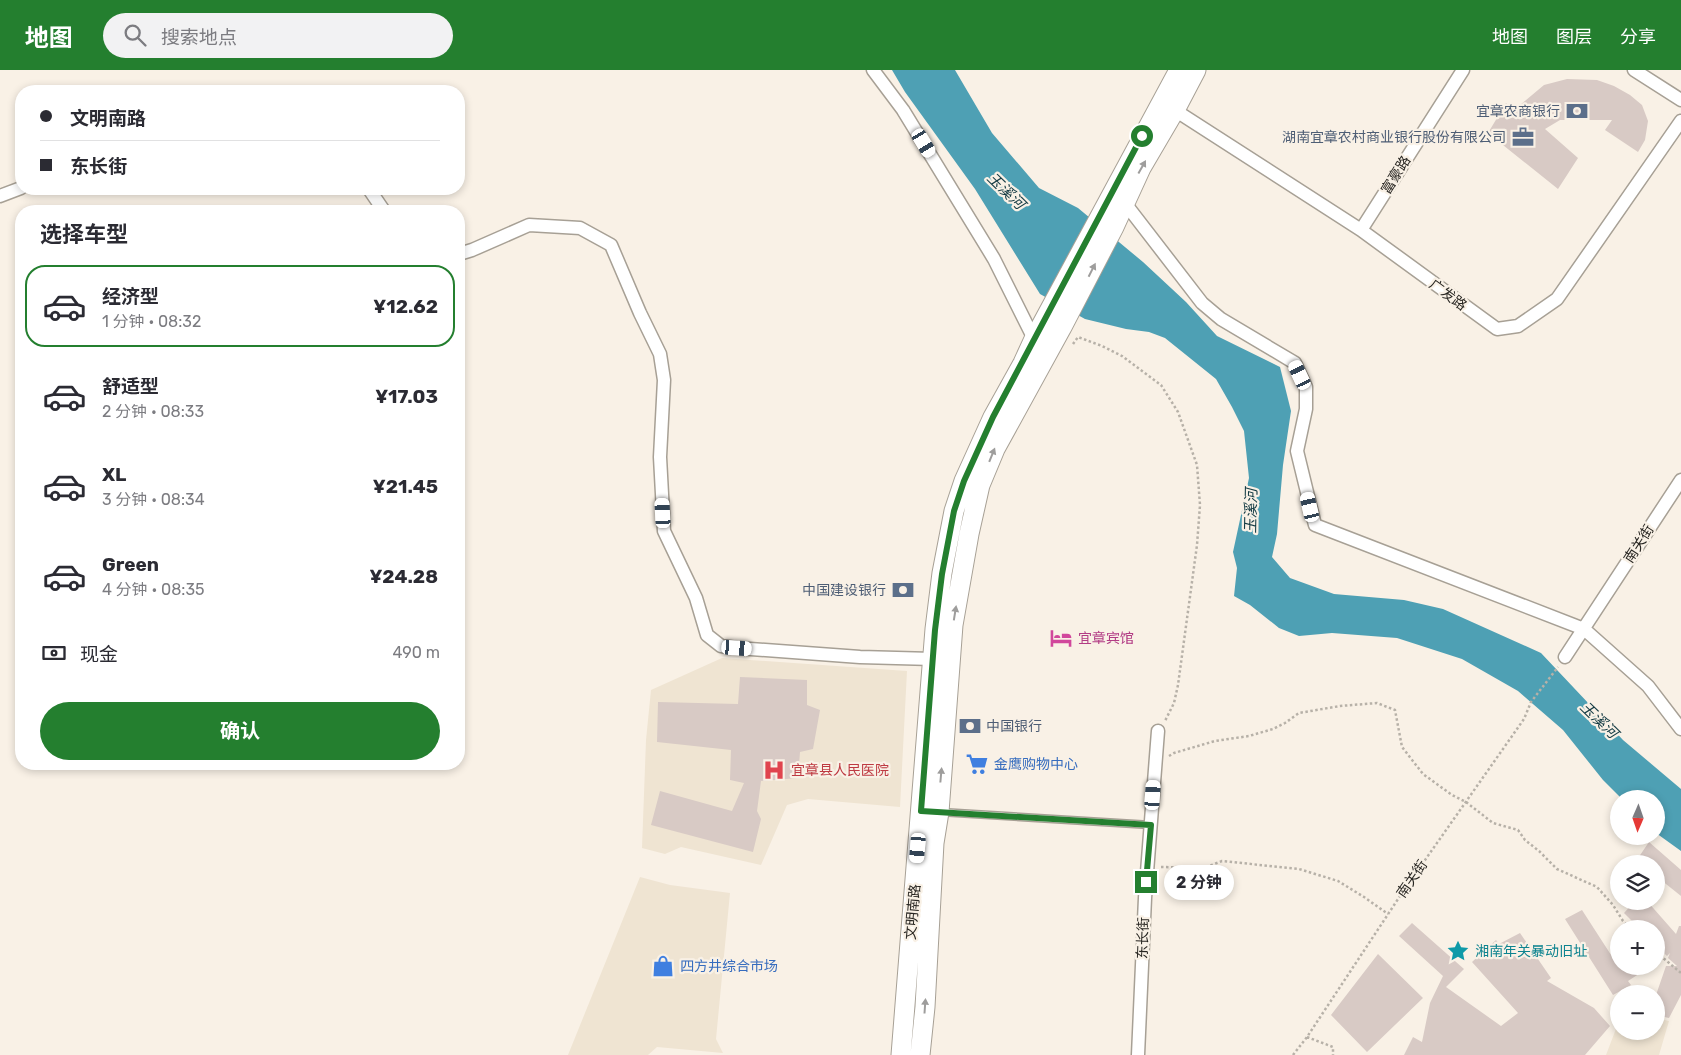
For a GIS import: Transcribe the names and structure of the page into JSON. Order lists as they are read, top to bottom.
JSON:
{
  "streets": {
    "main road": ["文明南路"],
    "street": [
      "富豪路",
      "广发路",
      "南关街",
      "东长街"
    ]
  },
  "crossings": [
    ["富豪路", "广发路"]
  ],
  "water": ["玉溪河"],
  "places": {
    "bank": ["宜章农商银行", "中国建设银行", "中国银行"],
    "office": ["湖南宜章农村商业银行股份有限公司"],
    "hotel": ["宜章宾馆"],
    "supermarket": ["金鹰购物中心"],
    "hospital": ["宜章县人民医院"],
    "place": ["湘南年关暴动旧址"],
    "shop": ["四方井综合市场"]
  },
  "north": "bottom",
  "page": {
    "header": "地图",
    "search": "搜索地点",
    "nav": ["地图", "图层", "分享"],
    "banner": ["文明南路", "东长街"],
    "heading": "选择车型",
    "list": [
      {
        "name": "经济型",
        "note": "1 分钟 · 08:32",
        "value": "¥12.62"
      },
      {
        "name": "舒适型",
        "note": "2 分钟 · 08:33",
        "value": "¥17.03"
      },
      {
        "name": "XL",
        "note": "3 分钟 · 08:34",
        "value": "¥21.45"
      },
      {
        "name": "Green",
        "note": "4 分钟 · 08:35",
        "value": "¥24.28"
      }
    ],
    "pay": ["现金", "490 m"],
    "buttons": "确认",
    "map_buttons": ["+", "−"],
    "bubble": "2 分钟"
  }
}
